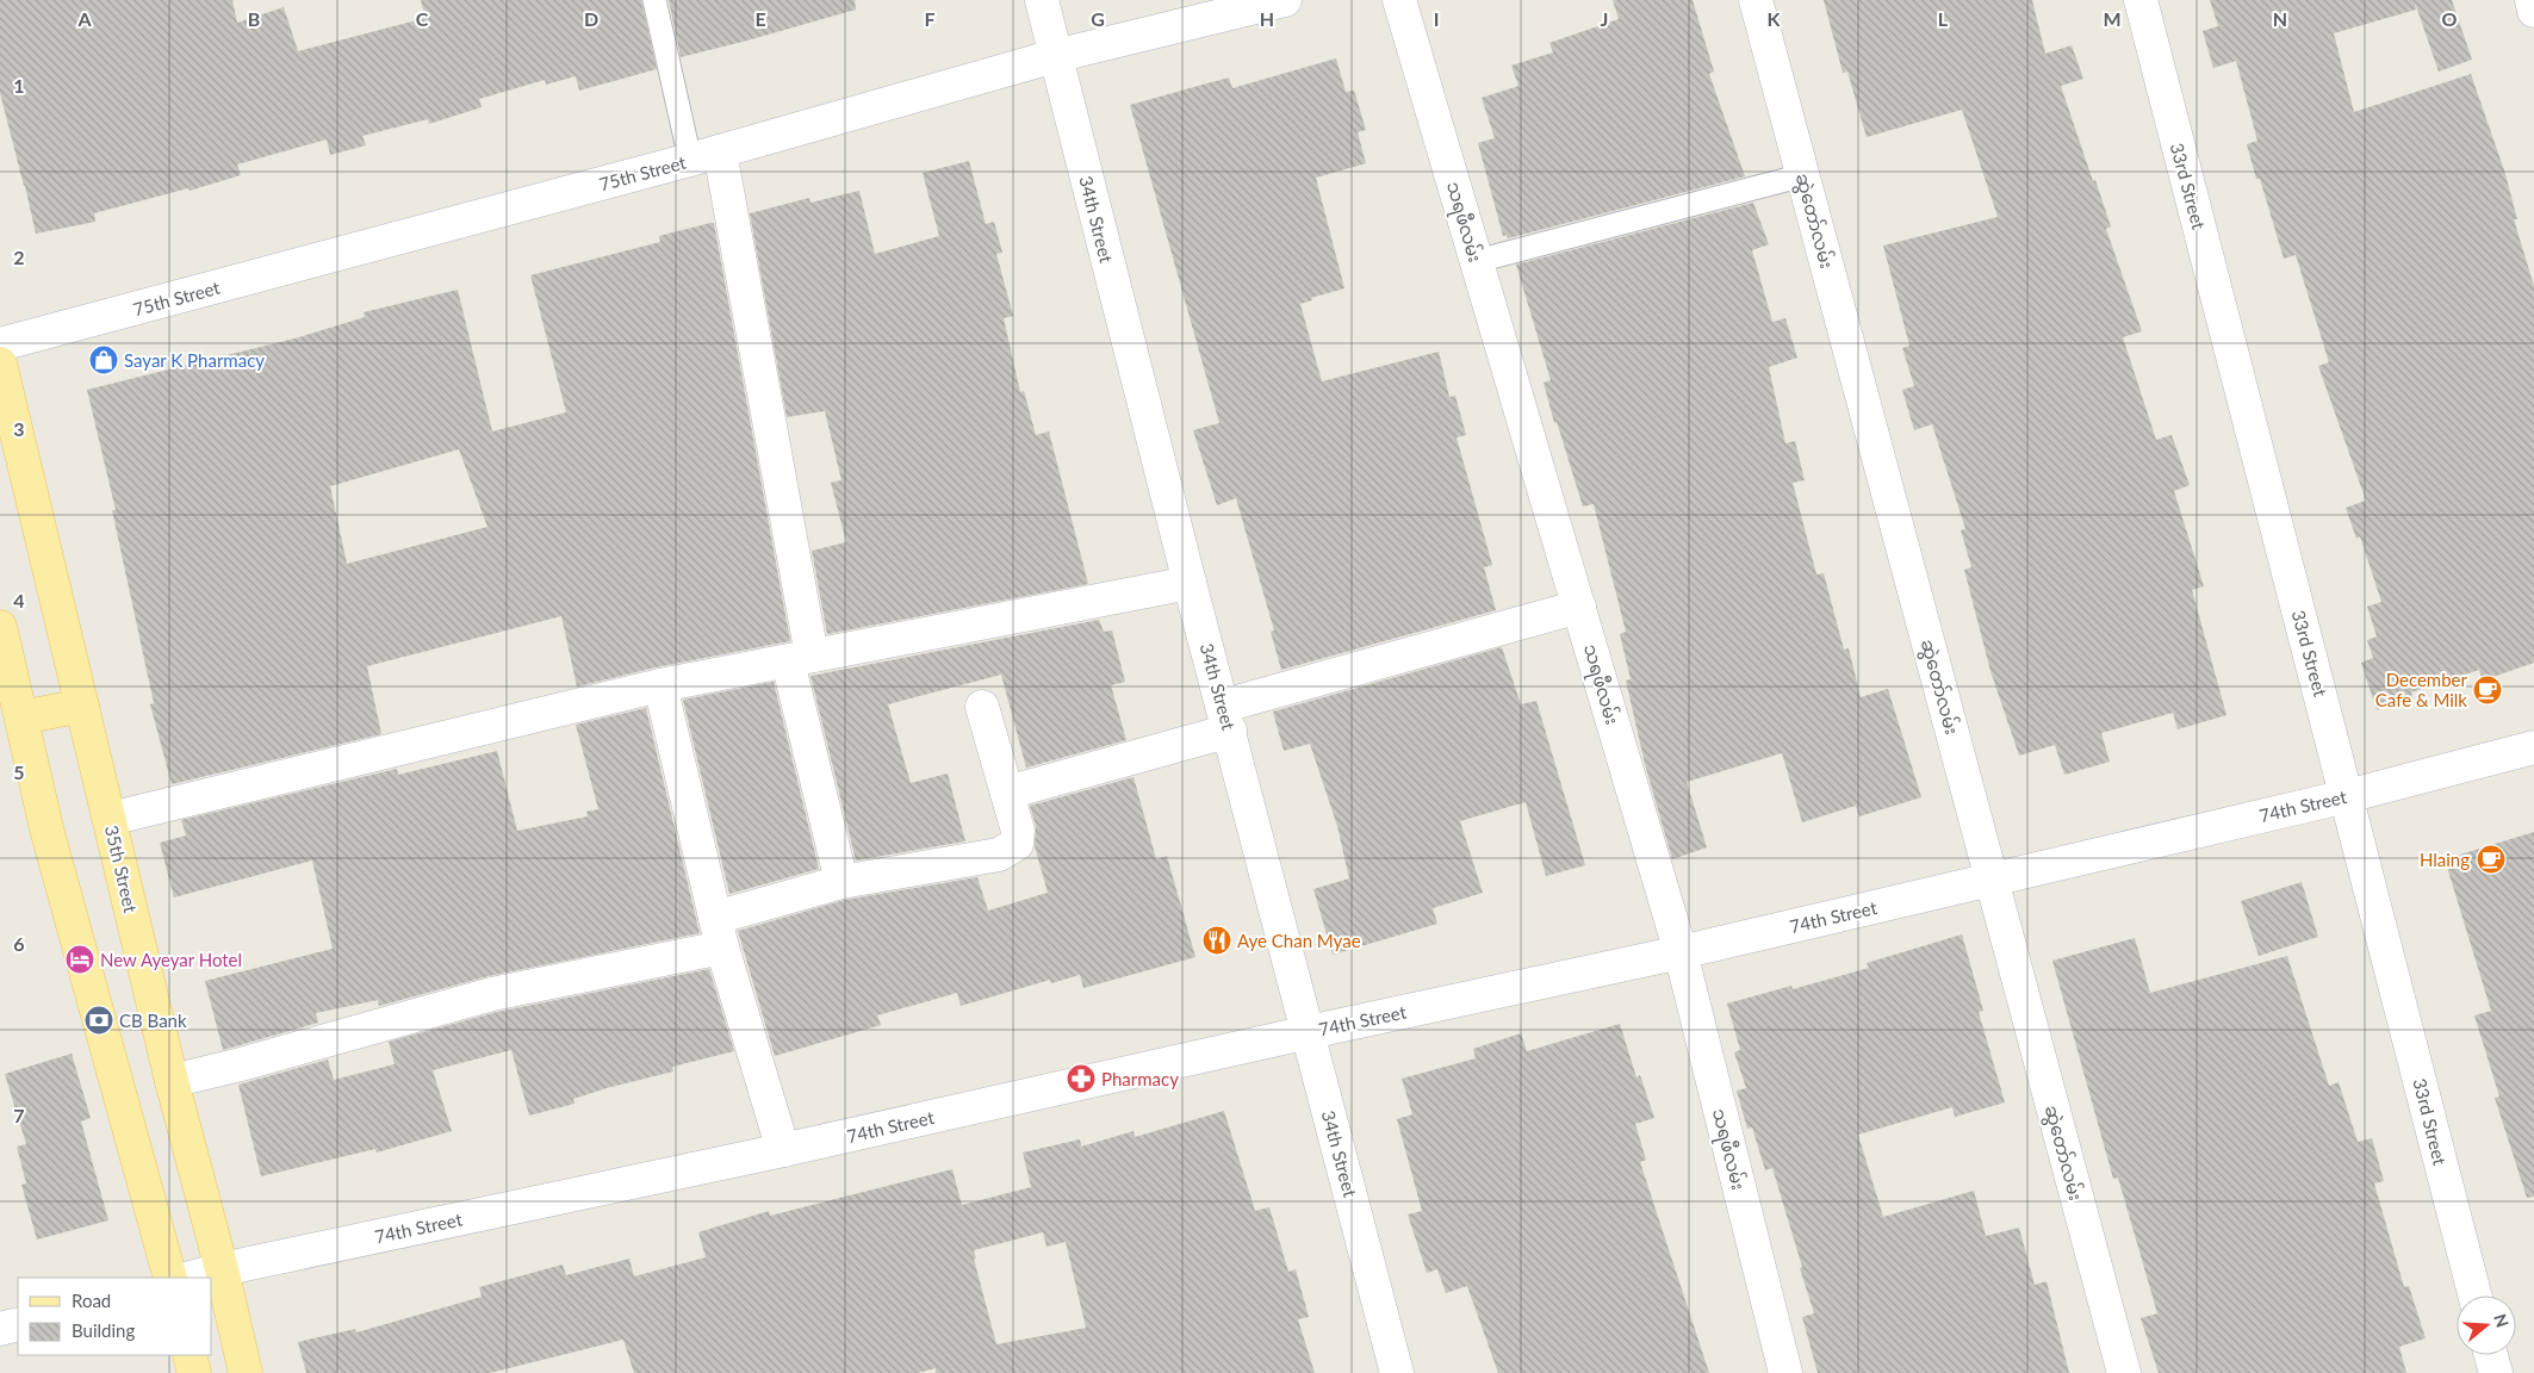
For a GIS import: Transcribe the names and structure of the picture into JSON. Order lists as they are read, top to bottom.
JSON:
{
  "streets": {
    "main road": ["35th Street"],
    "street": [
      "75th Street",
      "33rd Street",
      "34th Street",
      "ဆွဲတော်လမ်း",
      "သရဖီလမ်း",
      "74th Street"
    ]
  },
  "crossings": [
    ["75th Street", "34th Street"],
    ["33rd Street", "74th Street"],
    ["34th Street", "74th Street"],
    ["ဆွဲတော်လမ်း", "74th Street"],
    ["သရဖီလမ်း", "74th Street"],
    ["74th Street", "35th Street"]
  ],
  "places": {
    "shop": ["Sayar K Pharmacy"],
    "cafe": ["December Cafe & Milk", "Hlaing"],
    "restaurant": ["Aye Chan Myae"],
    "hotel": ["New Ayeyar Hotel"],
    "bank": ["CB Bank"],
    "pharmacy": ["Pharmacy"]
  },
  "legend": ["Road", "Building"],
  "north": "right",
  "grid": {
    "columns": [
      "A",
      "B",
      "C",
      "D",
      "E",
      "F",
      "G",
      "H",
      "I",
      "J",
      "K",
      "L",
      "M",
      "N",
      "O"
    ],
    "rows": [
      "1",
      "2",
      "3",
      "4",
      "5",
      "6",
      "7"
    ]
  }
}
